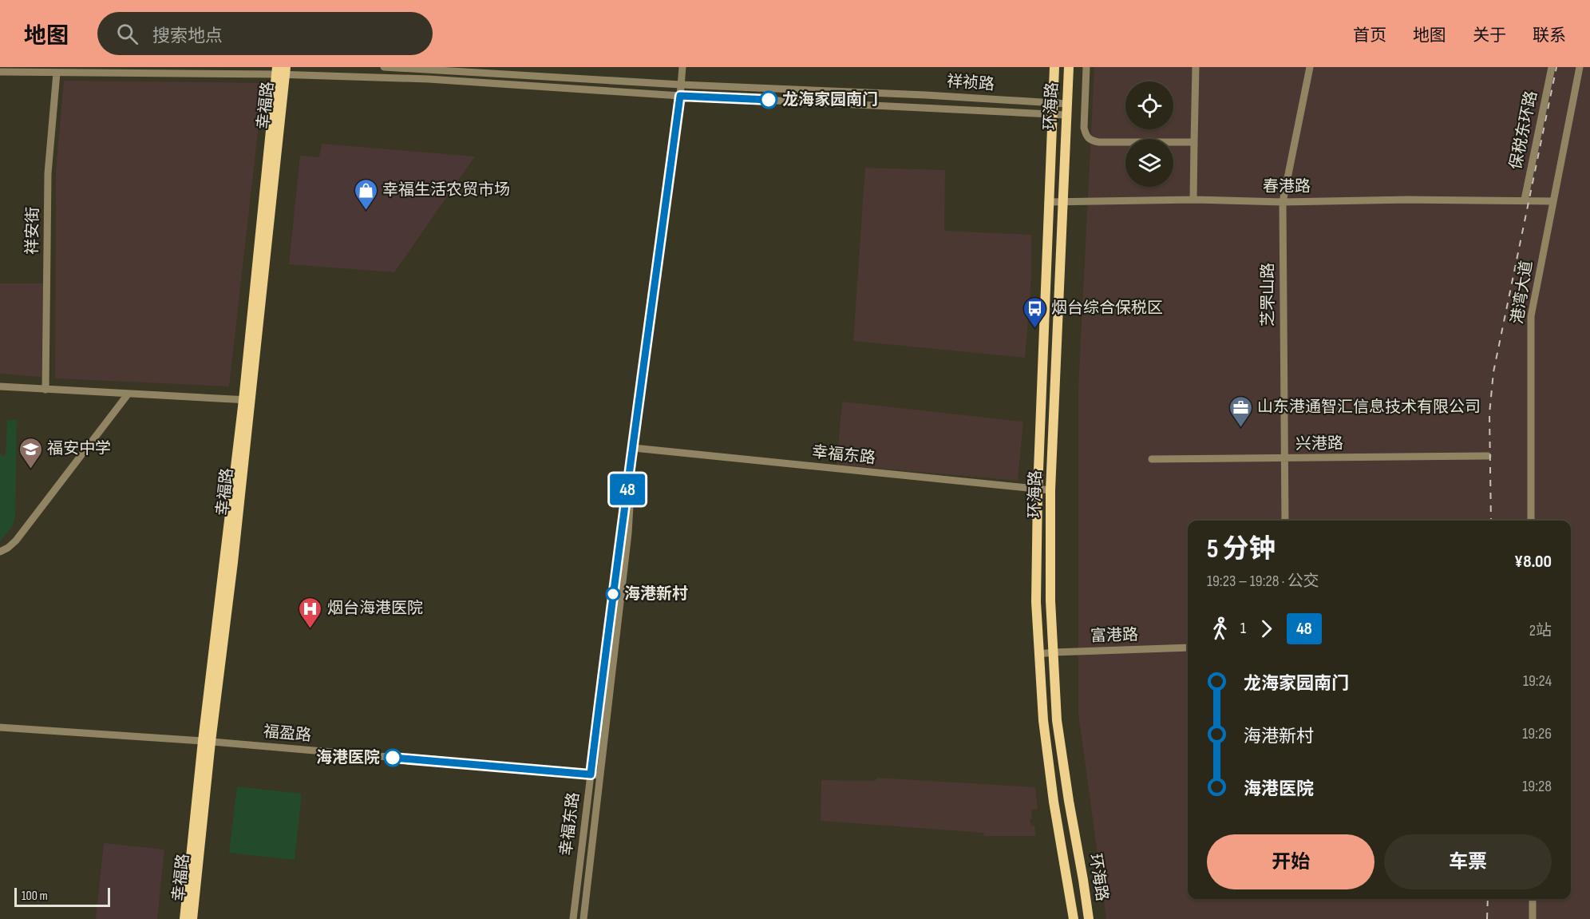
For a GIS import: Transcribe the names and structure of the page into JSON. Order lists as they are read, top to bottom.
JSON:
{
  "streets": {
    "main road": ["幸福路", "环海路"],
    "street": [
      "祥祯路",
      "保税东环路",
      "春港路",
      "祥安街",
      "港湾大道",
      "芝罘山路",
      "兴港路",
      "幸福东路",
      "富港路",
      "福盈路"
    ]
  },
  "crossings": [
    ["祥祯路", "环海路"],
    ["祥祯路", "幸福东路"],
    ["幸福路", "福盈路"],
    ["环海路", "春港路"],
    ["环海路", "幸福东路"],
    ["环海路", "富港路"],
    ["保税东环路", "春港路"],
    ["春港路", "港湾大道"],
    ["春港路", "芝罘山路"],
    ["芝罘山路", "兴港路"],
    ["幸福东路", "福盈路"]
  ],
  "places": {
    "other": ["龙海家园南门", "海港新村", "海港医院"],
    "shop": ["幸福生活农贸市场"],
    "bus stop": ["烟台综合保税区"],
    "office": ["山东港通智汇信息技术有限公司"],
    "school or university": ["福安中学"],
    "hospital": ["烟台海港医院"]
  },
  "lines": ["bus line 48"],
  "scale_bar": "100 m",
  "page": {
    "header": "地图",
    "search": "搜索地点",
    "nav": [
      "首页",
      "地图",
      "关于",
      "联系"
    ],
    "on_map": "48",
    "heading": ["5 分钟", "19:23 – 19:28 · 公交", "¥8.00"],
    "legs": ["1", "48", "2站"],
    "list": [
      {
        "name": "龙海家园南门",
        "value": "19:24"
      },
      {
        "name": "海港新村",
        "value": "19:26"
      },
      {
        "name": "海港医院",
        "value": "19:28"
      }
    ],
    "buttons": ["开始", "车票"],
    "scale": "100 m"
  }
}
